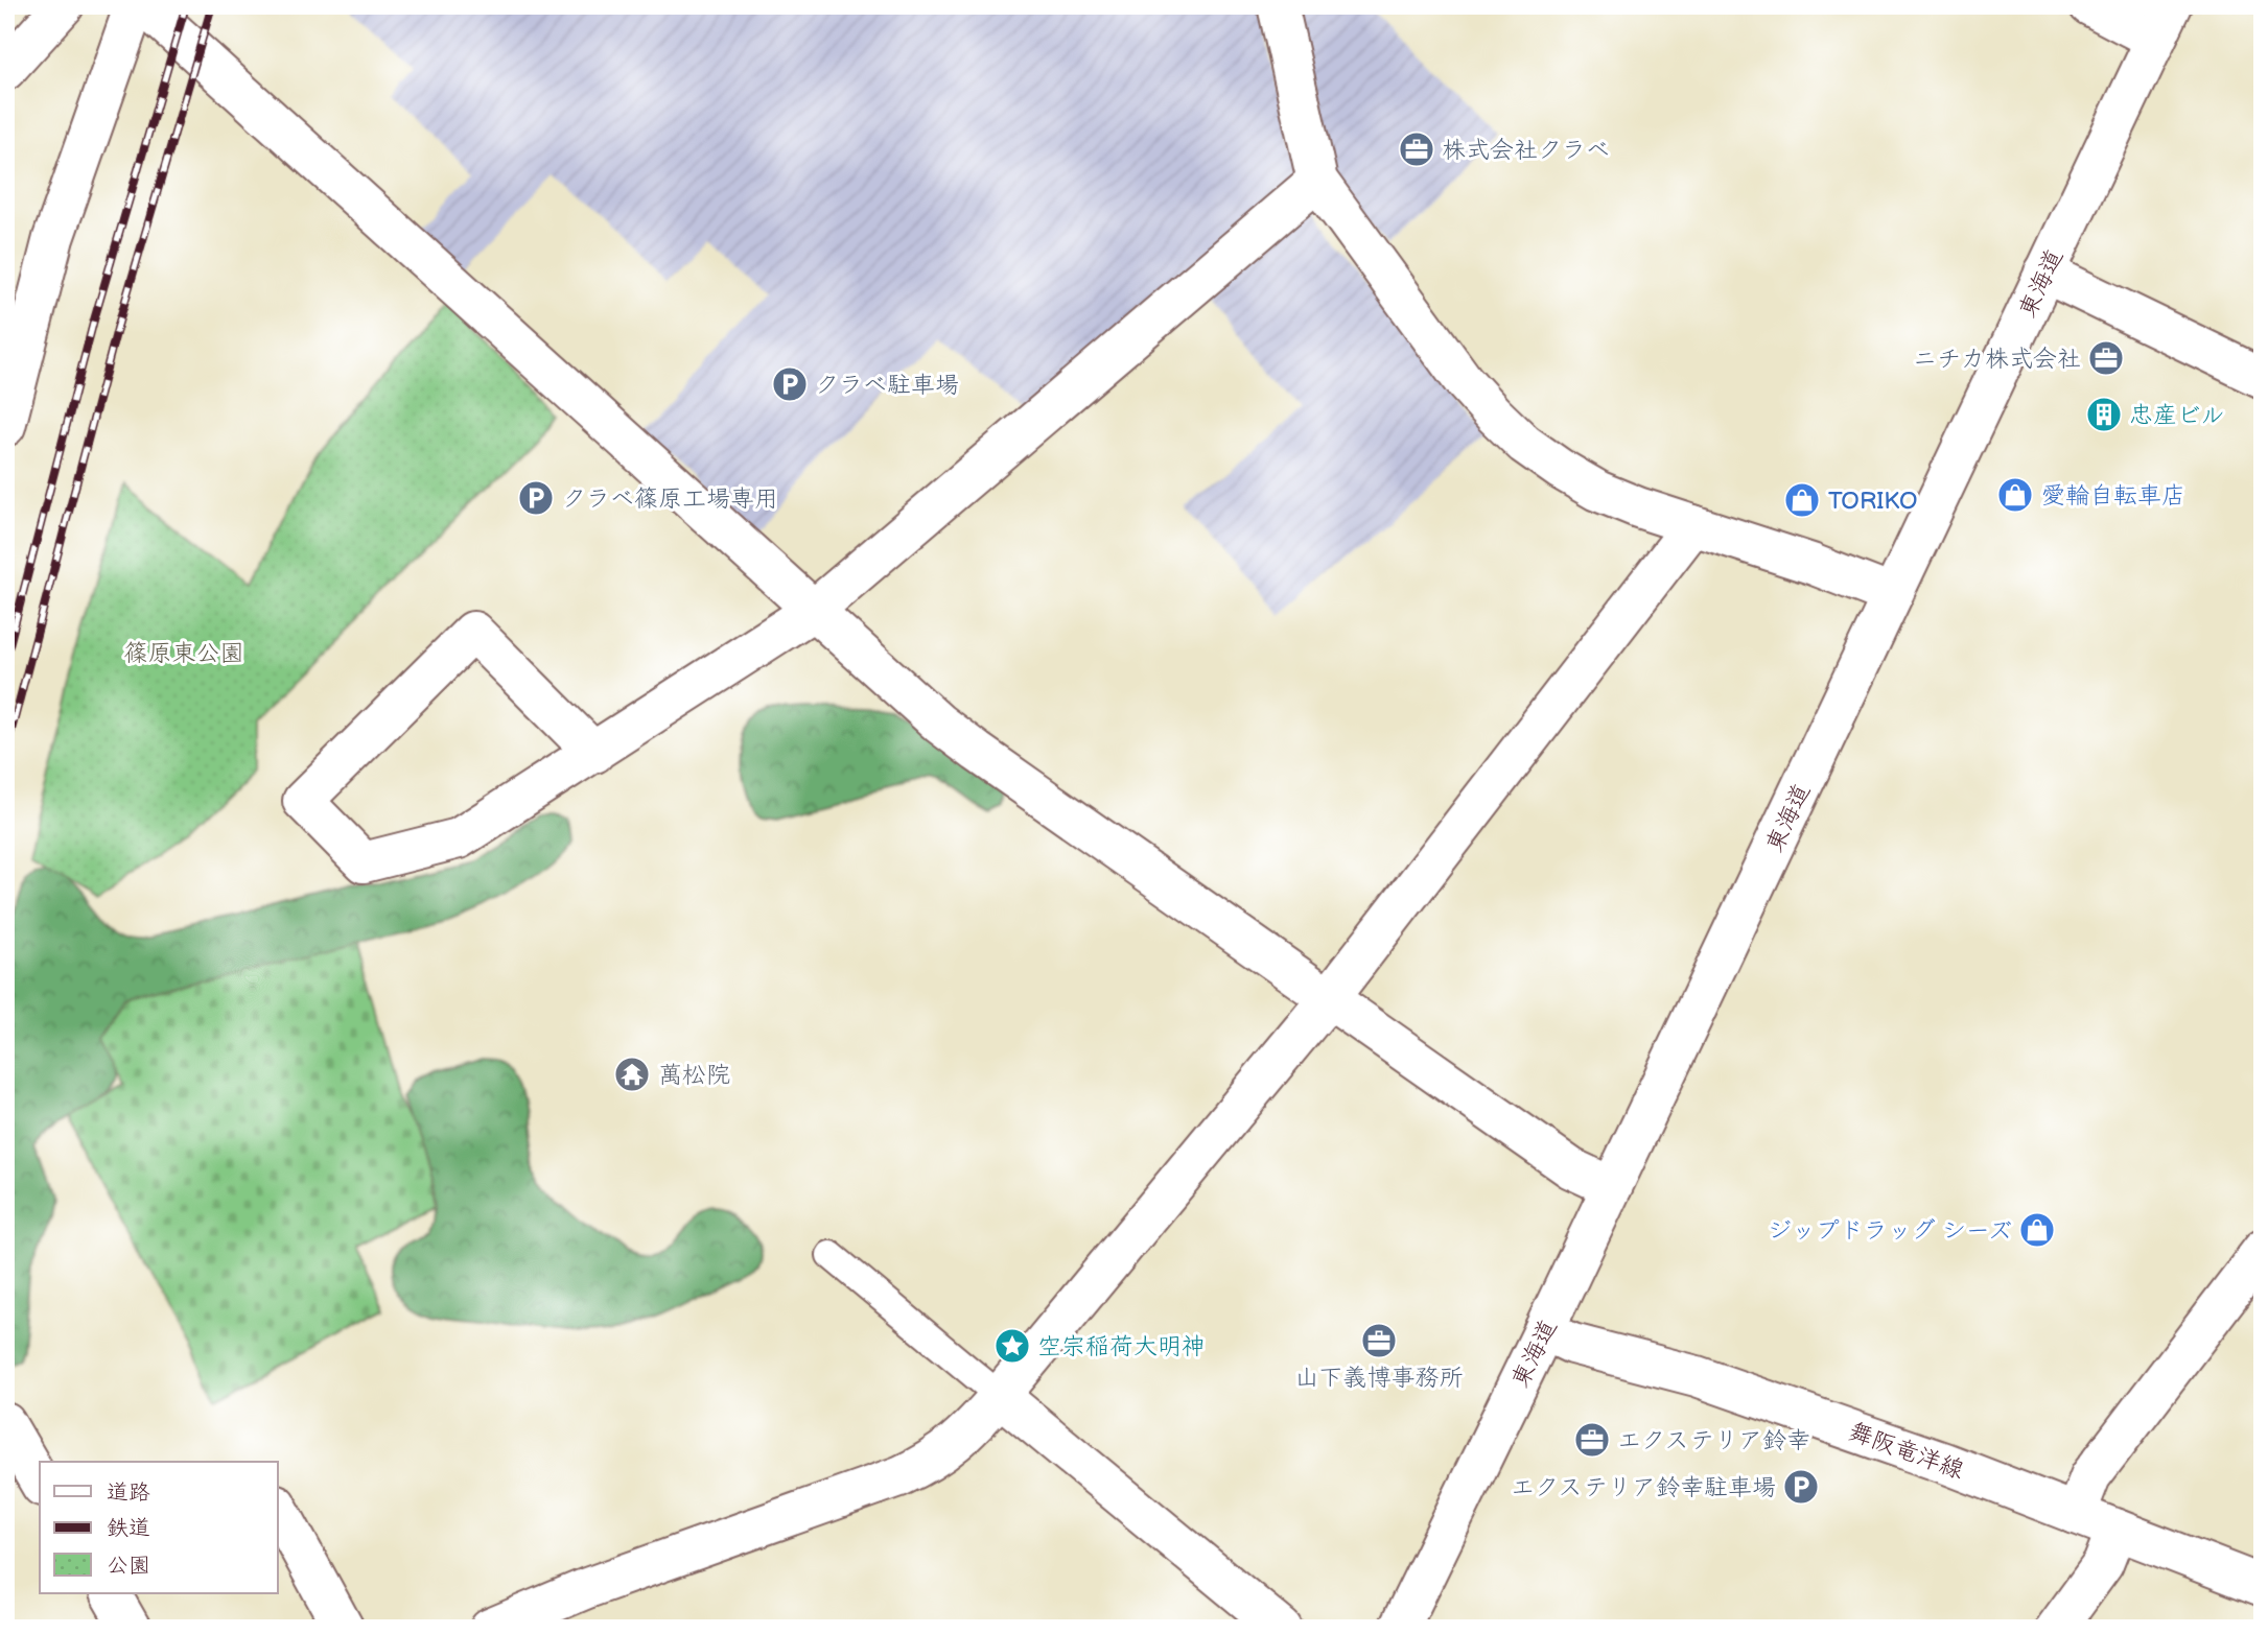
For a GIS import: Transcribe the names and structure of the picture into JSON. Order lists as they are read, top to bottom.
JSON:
{
  "streets": {
    "street": ["東海道", "舞阪竜洋線"]
  },
  "crossings": [
    ["東海道", "舞阪竜洋線"]
  ],
  "parks": ["篠原東公園"],
  "places": {
    "office": [
      "株式会社クラベ",
      "ニチカ株式会社",
      "山下義博事務所",
      "エクステリア鈴幸"
    ],
    "parking": ["クラベ駐車場", "クラベ篠原工場専用", "エクステリア鈴幸駐車場"],
    "building": ["忠産ビル"],
    "shop": ["愛輪自転車店", "TORIKO", "ジップドラッグ シーズ"],
    "temple": ["萬松院"],
    "place": ["空宗稲荷大明神"]
  },
  "legend": ["道路", "鉄道", "公園"]
}
